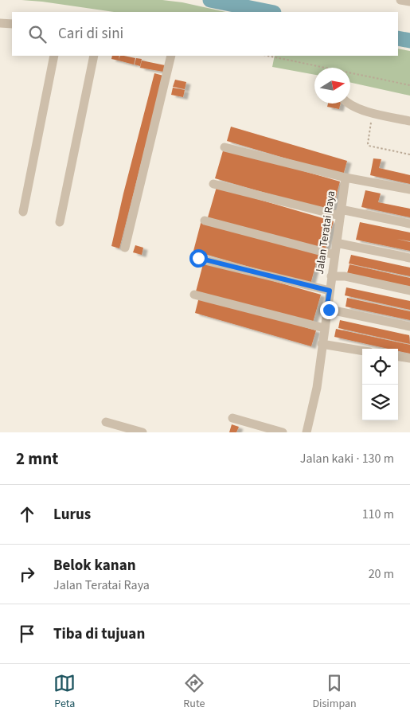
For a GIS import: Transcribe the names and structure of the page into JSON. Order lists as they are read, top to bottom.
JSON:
{
  "streets": {
    "street": ["Jalan Teratai Raya"]
  },
  "north": "right",
  "page": {
    "search": "Cari di sini",
    "heading": ["2 mnt", "Jalan kaki · 130 m"],
    "list": [
      ["Lurus", "110 m"],
      ["Belok kanan", "Jalan Teratai Raya", "20 m"],
      "Tiba di tujuan"
    ],
    "nav": ["Peta", "Rute", "Disimpan"]
  }
}
